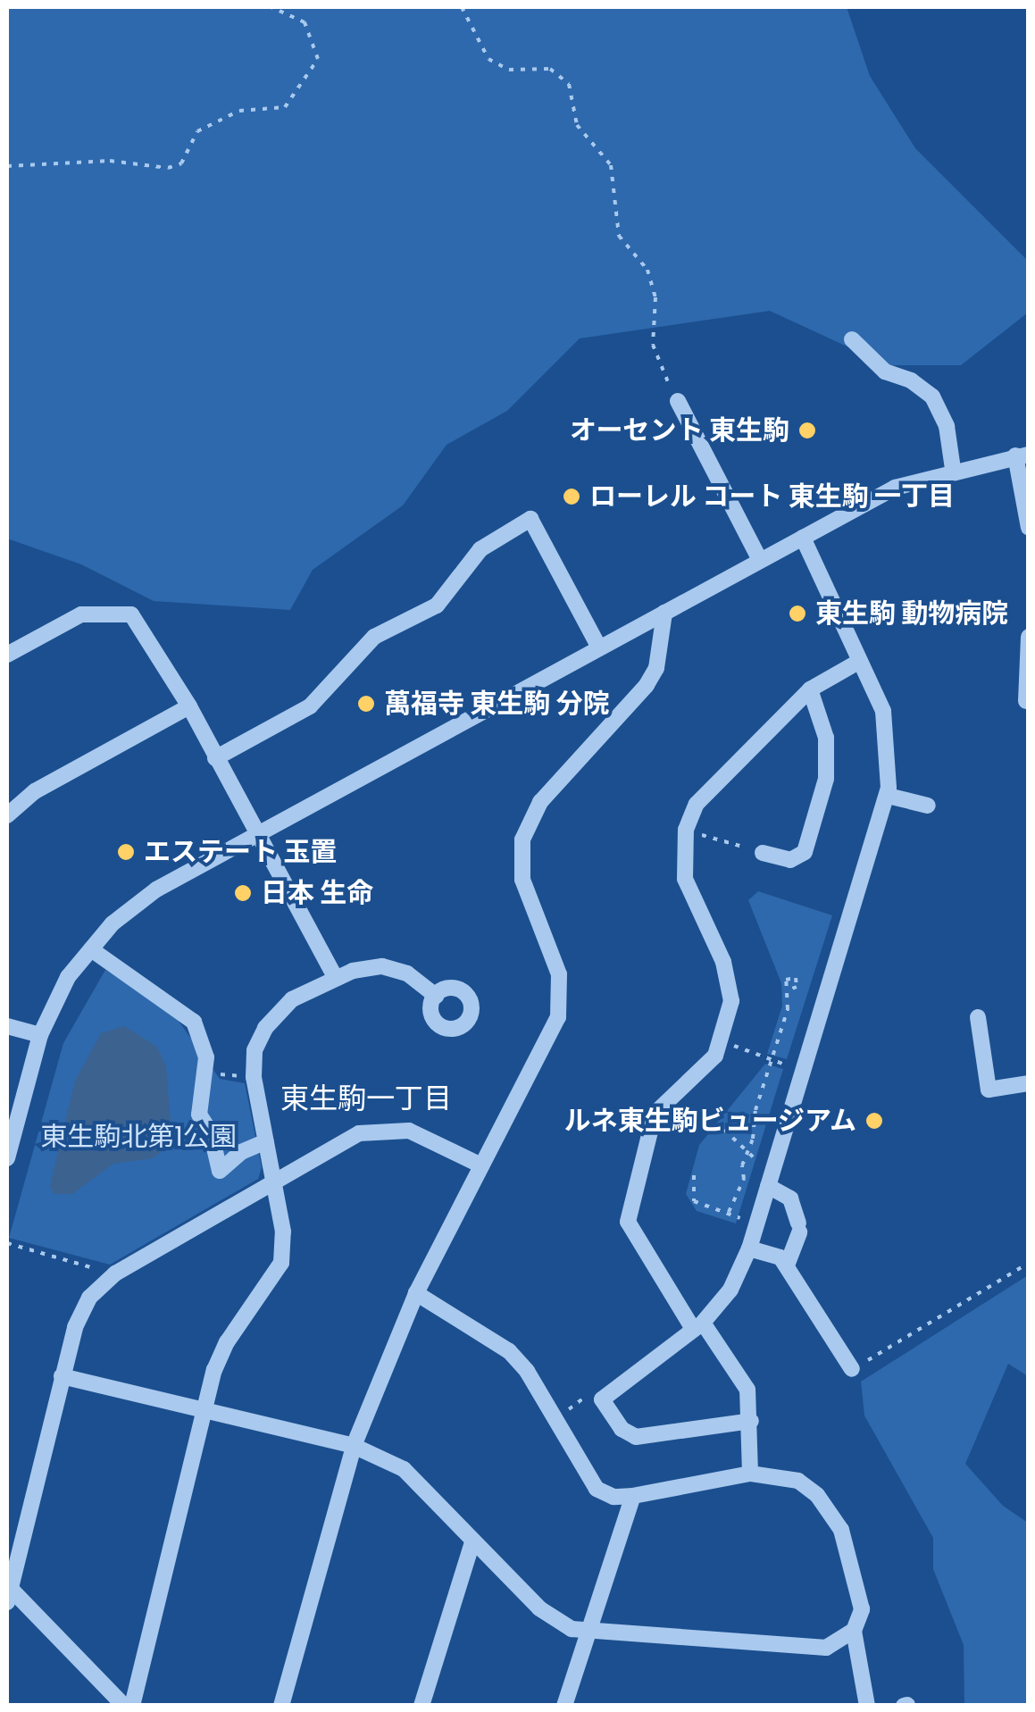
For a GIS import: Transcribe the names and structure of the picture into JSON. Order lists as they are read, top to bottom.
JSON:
{
  "districts": ["東生駒一丁目"],
  "parks": ["東生駒北第1公園"],
  "places": [
    "オーセント 東生駒",
    "ローレル コート 東生駒 一丁目",
    "東生駒 動物病院",
    "萬福寺 東生駒 分院",
    "エステート 玉置",
    "日本 生命",
    "ルネ東生駒ビュージアム"
  ]
}
